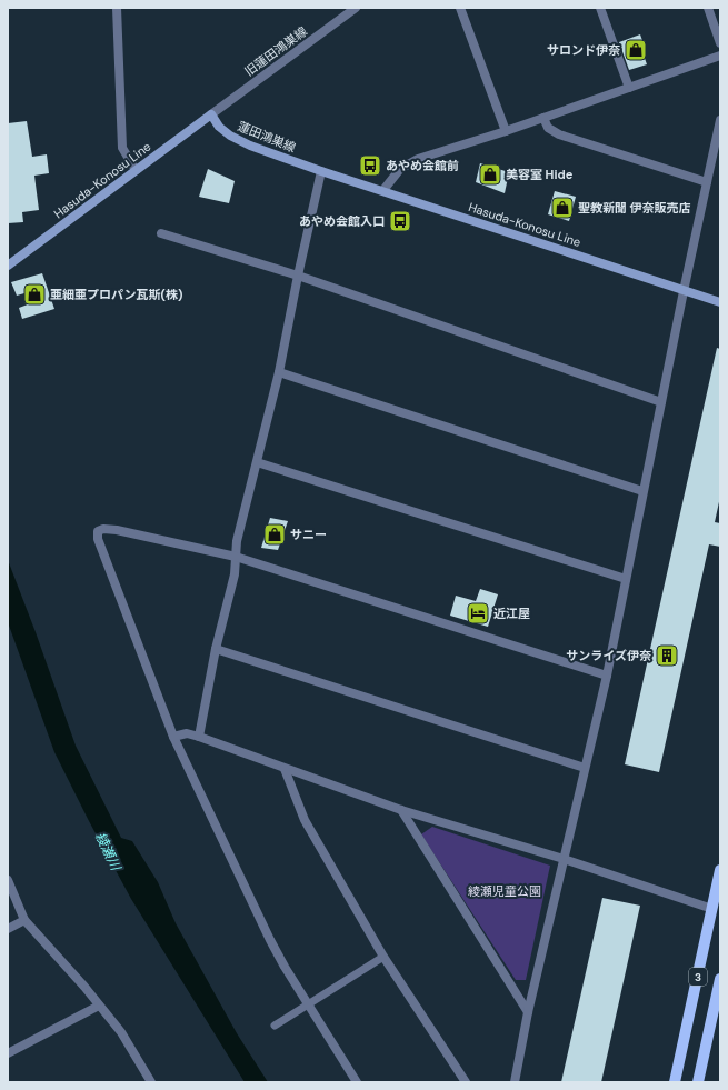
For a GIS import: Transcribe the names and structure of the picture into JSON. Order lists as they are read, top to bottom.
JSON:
{
  "streets": {
    "main road": ["蓮田鴻巣線", "Hasuda-Konosu Line", "3"],
    "street": ["旧蓮田鴻巣線"]
  },
  "crossings": [
    ["旧蓮田鴻巣線", "蓮田鴻巣線"],
    ["旧蓮田鴻巣線", "Hasuda-Konosu Line"],
    ["蓮田鴻巣線", "Hasuda-Konosu Line"]
  ],
  "water": ["綾瀬川"],
  "parks": ["綾瀬児童公園"],
  "places": {
    "shop": [
      "サロンド伊奈",
      "美容室 Hide",
      "聖教新聞 伊奈販売店",
      "亜細亜プロパン瓦斯(株)",
      "サニー"
    ],
    "bus stop": ["あやめ会館前", "あやめ会館入口"],
    "hotel": ["近江屋"],
    "building": ["サンライズ伊奈"]
  }
}
